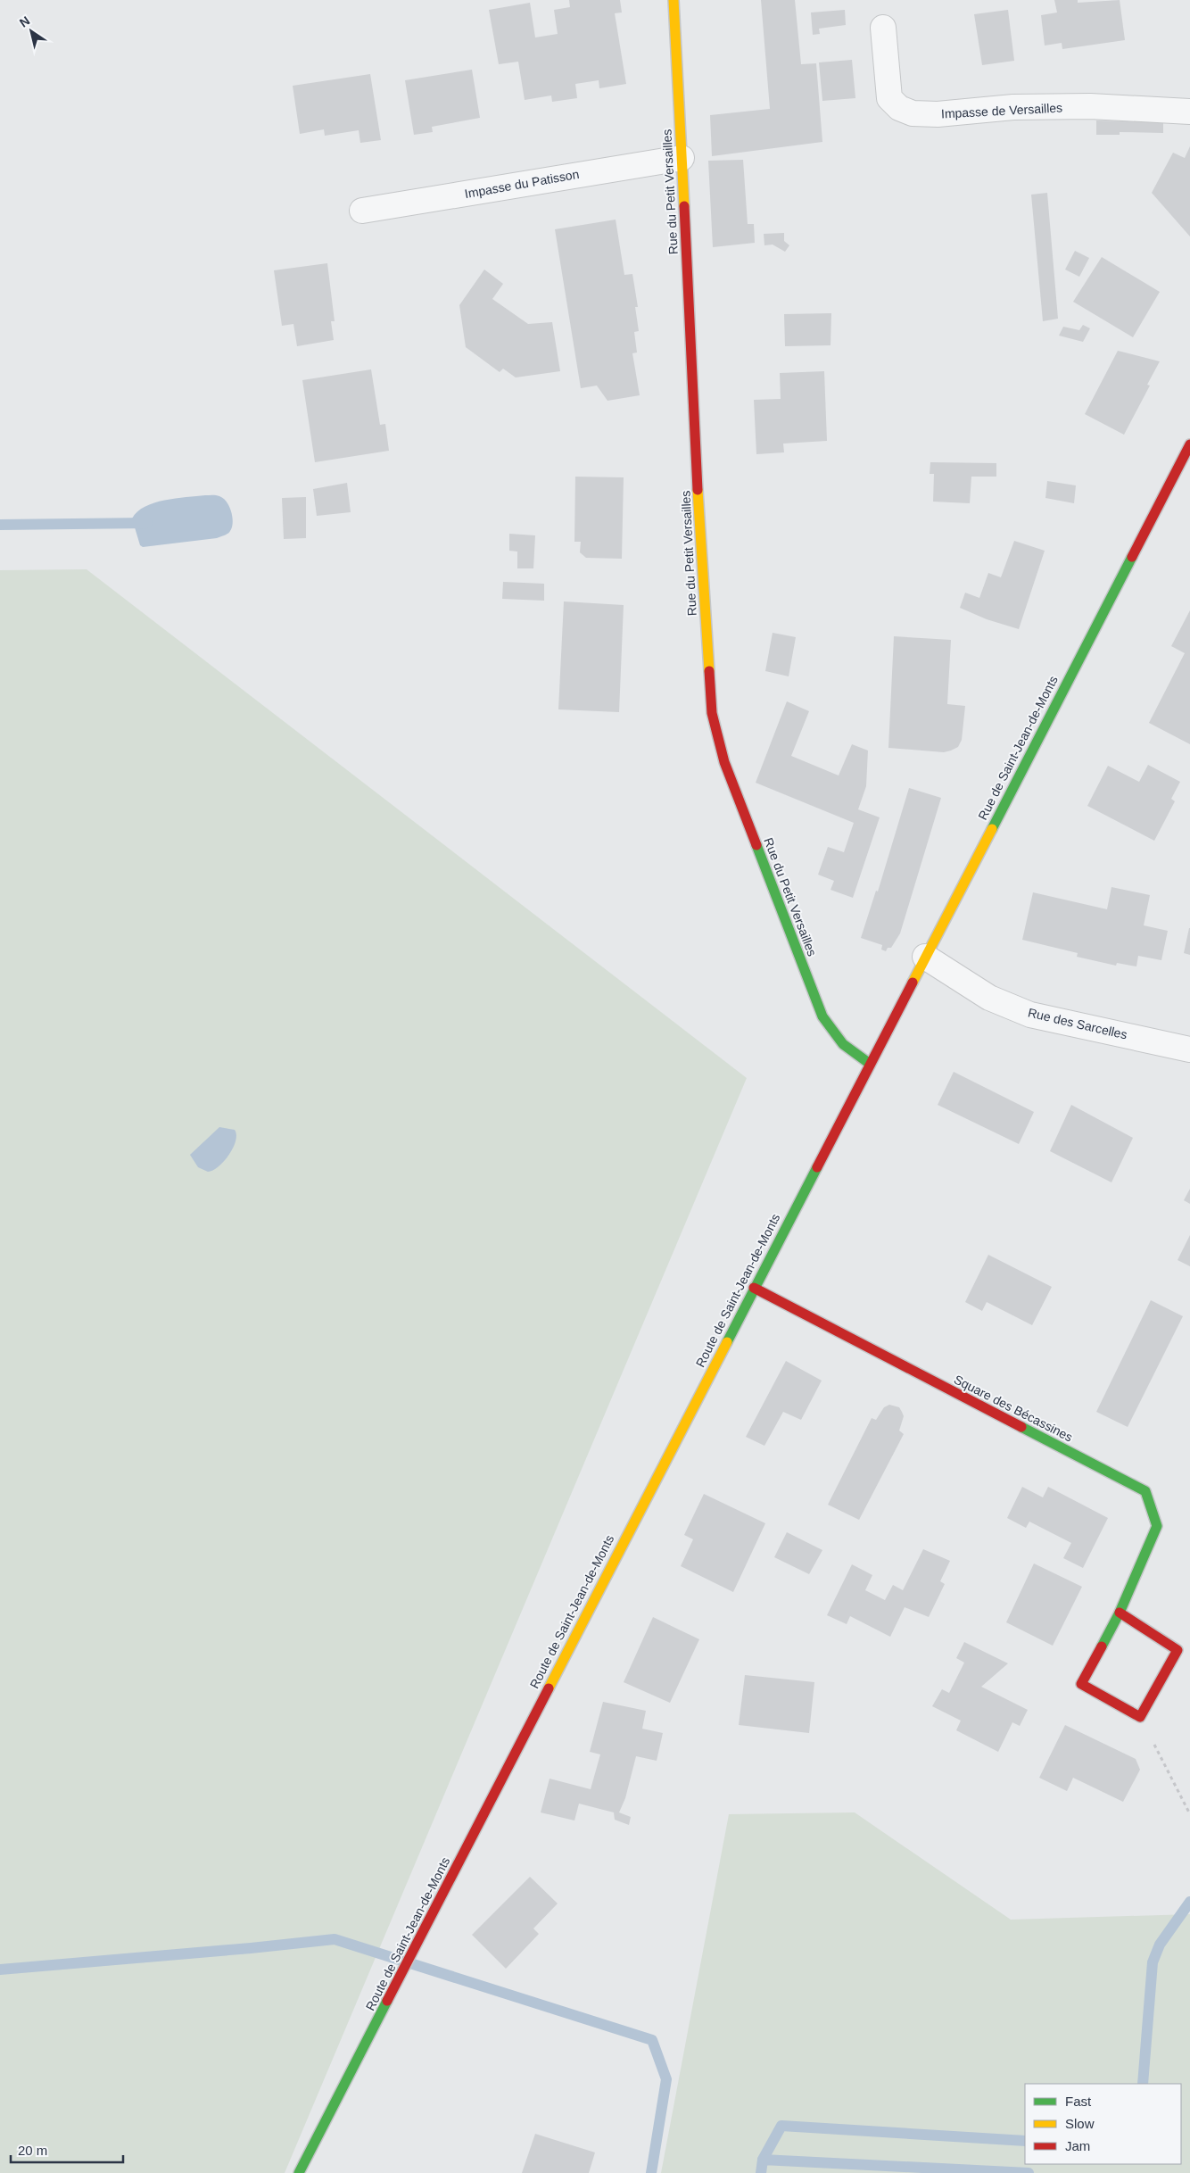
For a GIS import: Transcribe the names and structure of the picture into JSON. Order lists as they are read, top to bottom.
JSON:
{
  "streets": {
    "street": [
      "Impasse de Versailles",
      "Impasse du Patisson",
      "Rue du Petit Versailles",
      "Rue de Saint-Jean-de-Monts",
      "Rue des Sarcelles",
      "Route de Saint-Jean-de-Monts",
      "Square des Bécassines"
    ]
  },
  "crossings": [
    ["Impasse du Patisson", "Rue du Petit Versailles"],
    ["Rue du Petit Versailles", "Rue de Saint-Jean-de-Monts"],
    ["Rue du Petit Versailles", "Route de Saint-Jean-de-Monts"],
    ["Rue de Saint-Jean-de-Monts", "Rue des Sarcelles"],
    ["Rue de Saint-Jean-de-Monts", "Route de Saint-Jean-de-Monts"],
    ["Route de Saint-Jean-de-Monts", "Square des Bécassines"]
  ],
  "legend": ["Fast", "Slow", "Jam"],
  "scale_bar": "20 m",
  "north": "top left"
}
